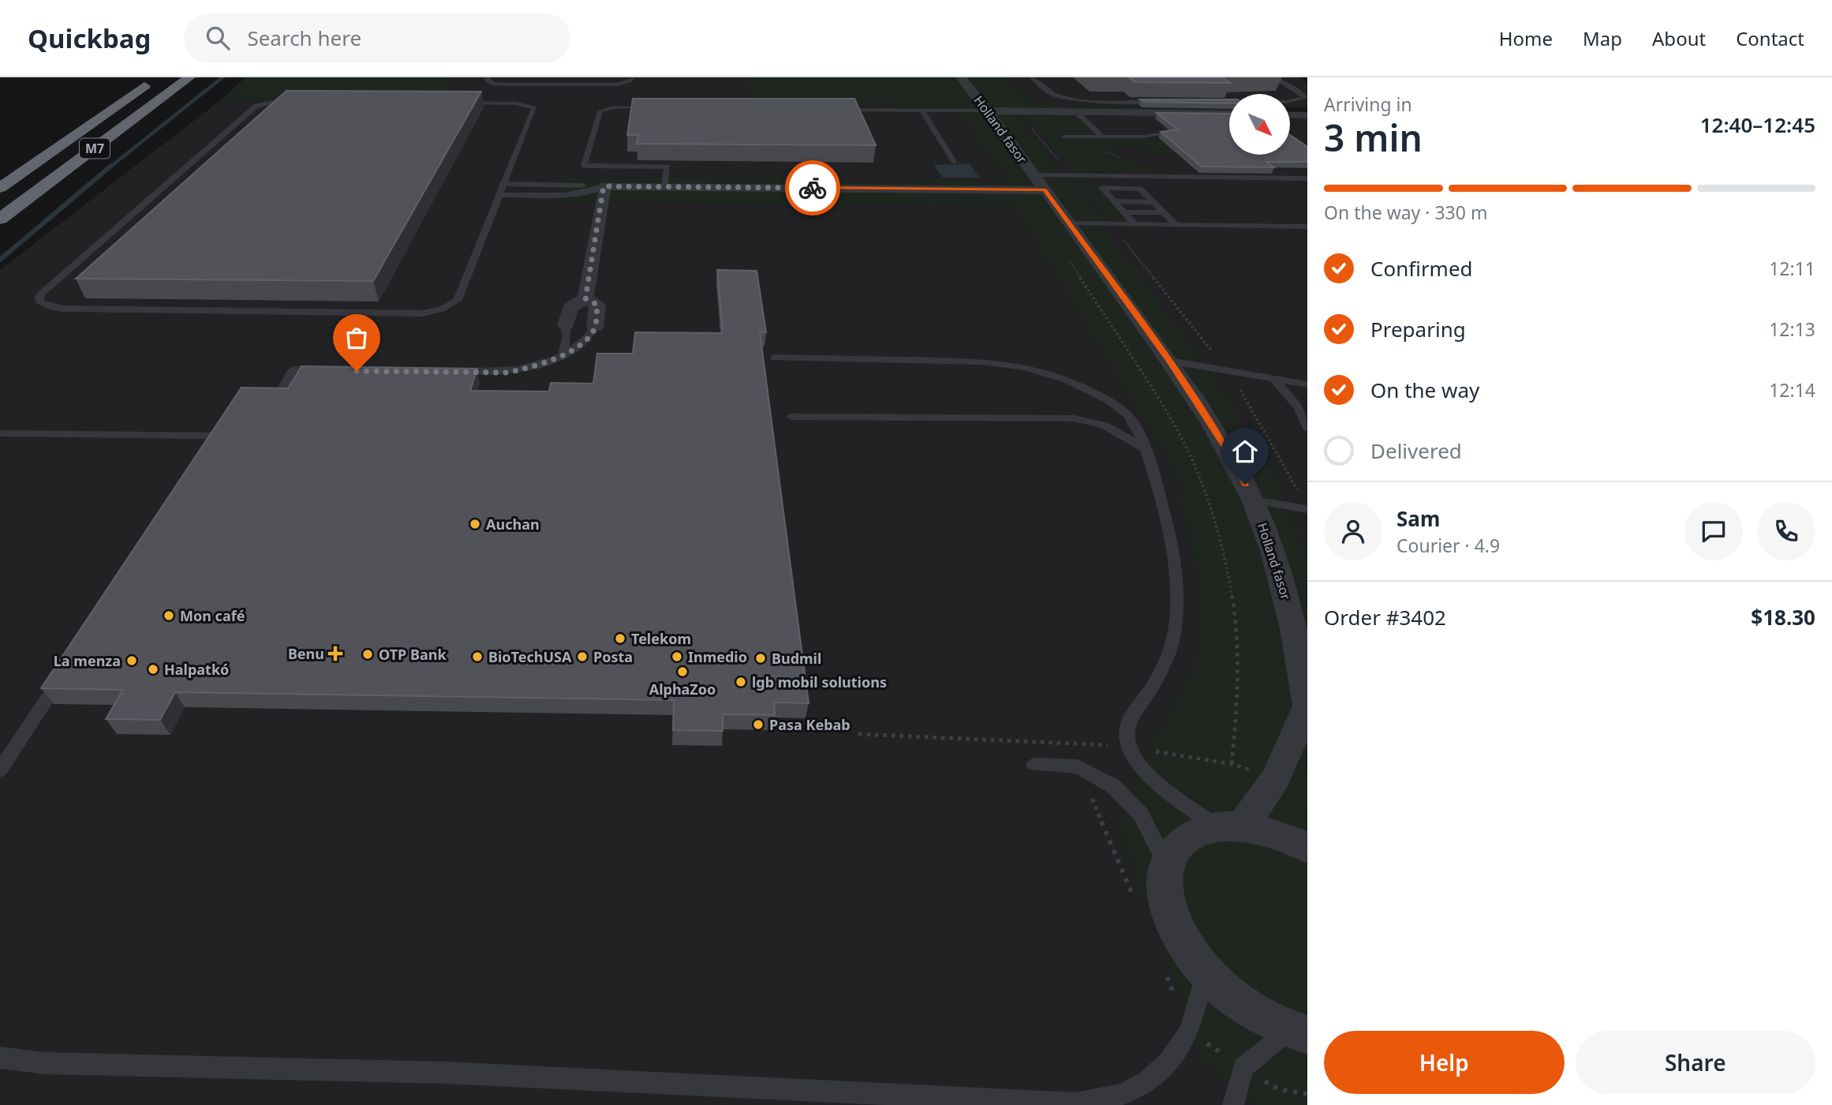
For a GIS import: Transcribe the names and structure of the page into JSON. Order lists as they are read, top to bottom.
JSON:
{
  "streets": {
    "highway": ["M7"],
    "street": ["Holland fasor"]
  },
  "places": {
    "other": [
      "Auchan",
      "Mon café",
      "Telekom",
      "OTP Bank",
      "BioTechUSA",
      "Posta",
      "Inmedio",
      "Budmil",
      "La menza",
      "Halpatkó",
      "AlphaZoo",
      "lgb mobil solutions",
      "Pasa Kebab"
    ],
    "health": ["Benu"]
  },
  "north": "bottom right",
  "page": {
    "header": "Quickbag",
    "search": "Search here",
    "nav": [
      "Home",
      "Map",
      "About",
      "Contact"
    ],
    "heading": ["3 min", "Arriving in", "12:40–12:45"],
    "panel": [
      "Sam",
      "Courier · 4.9",
      "Order #3402",
      "$18.30"
    ],
    "bar": "On the way · 330 m",
    "list": [
      ["Confirmed", "12:11"],
      ["Preparing", "12:13"],
      ["On the way", "12:14"],
      "Delivered"
    ],
    "buttons": ["Help", "Share"]
  }
}
